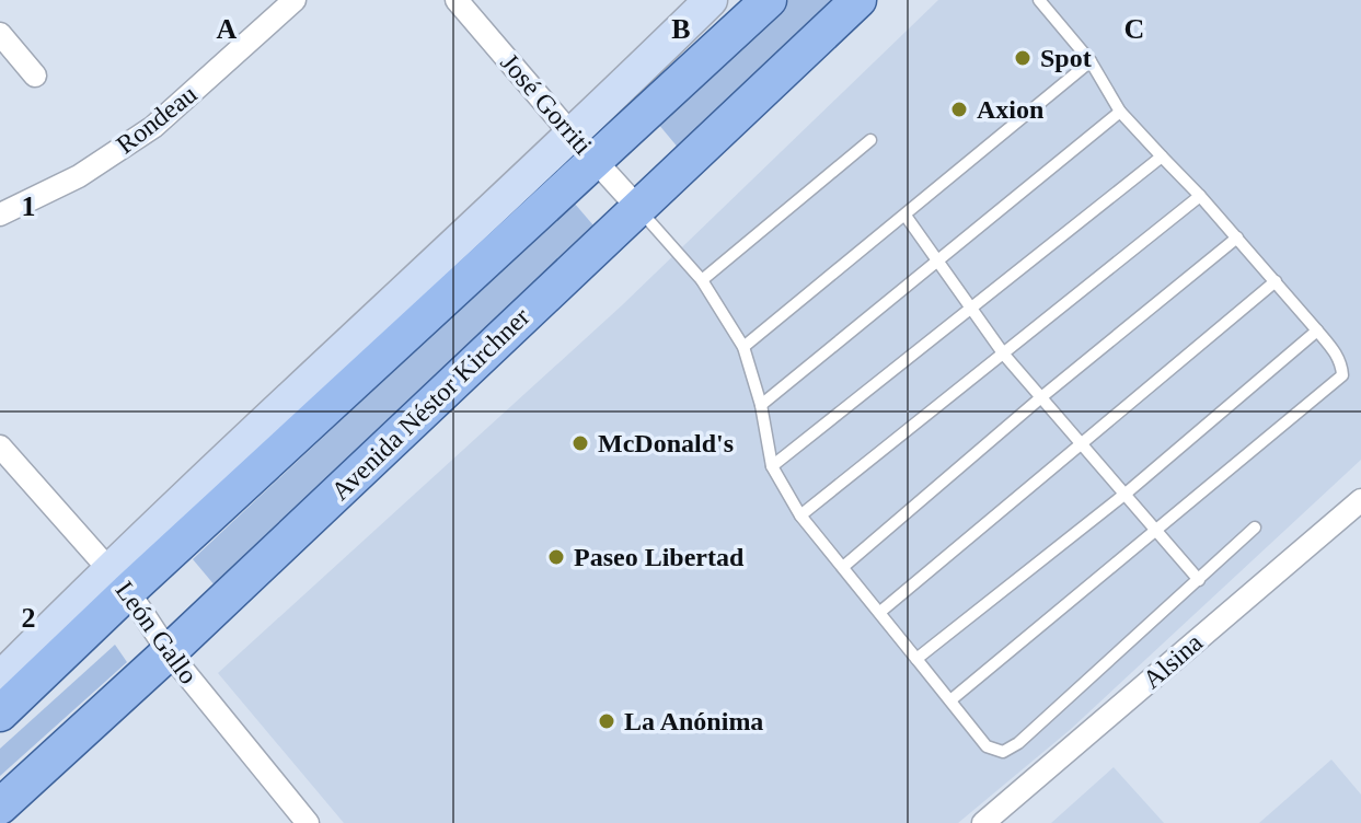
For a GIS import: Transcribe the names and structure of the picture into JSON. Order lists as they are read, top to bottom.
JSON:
{
  "streets": {
    "main road": ["Avenida Néstor Kirchner"],
    "street": [
      "José Gorriti",
      "Rondeau",
      "León Gallo",
      "Alsina"
    ]
  },
  "crossings": [
    ["José Gorriti", "Avenida Néstor Kirchner"],
    ["Avenida Néstor Kirchner", "León Gallo"]
  ],
  "places": [
    "Spot",
    "Axion",
    "McDonald's",
    "Paseo Libertad",
    "La Anónima"
  ],
  "grid": {
    "columns": ["A", "B", "C"],
    "rows": ["1", "2"]
  }
}
